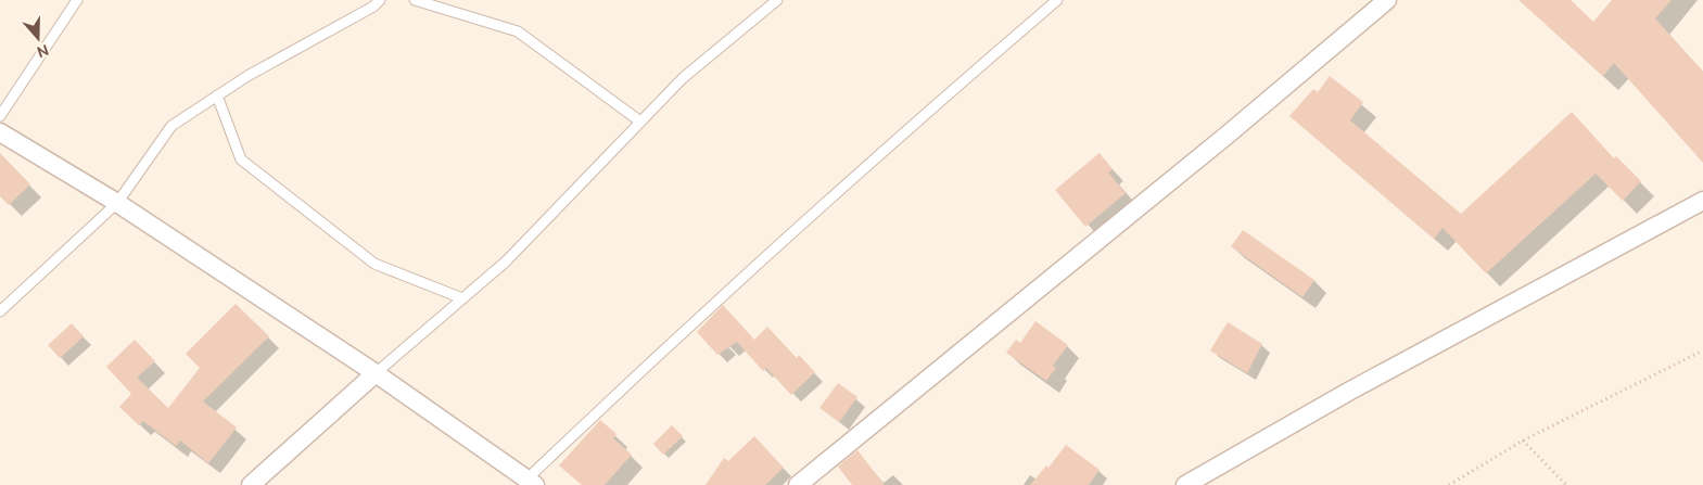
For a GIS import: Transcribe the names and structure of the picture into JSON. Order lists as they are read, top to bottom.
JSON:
{
  "north": "bottom"
}
